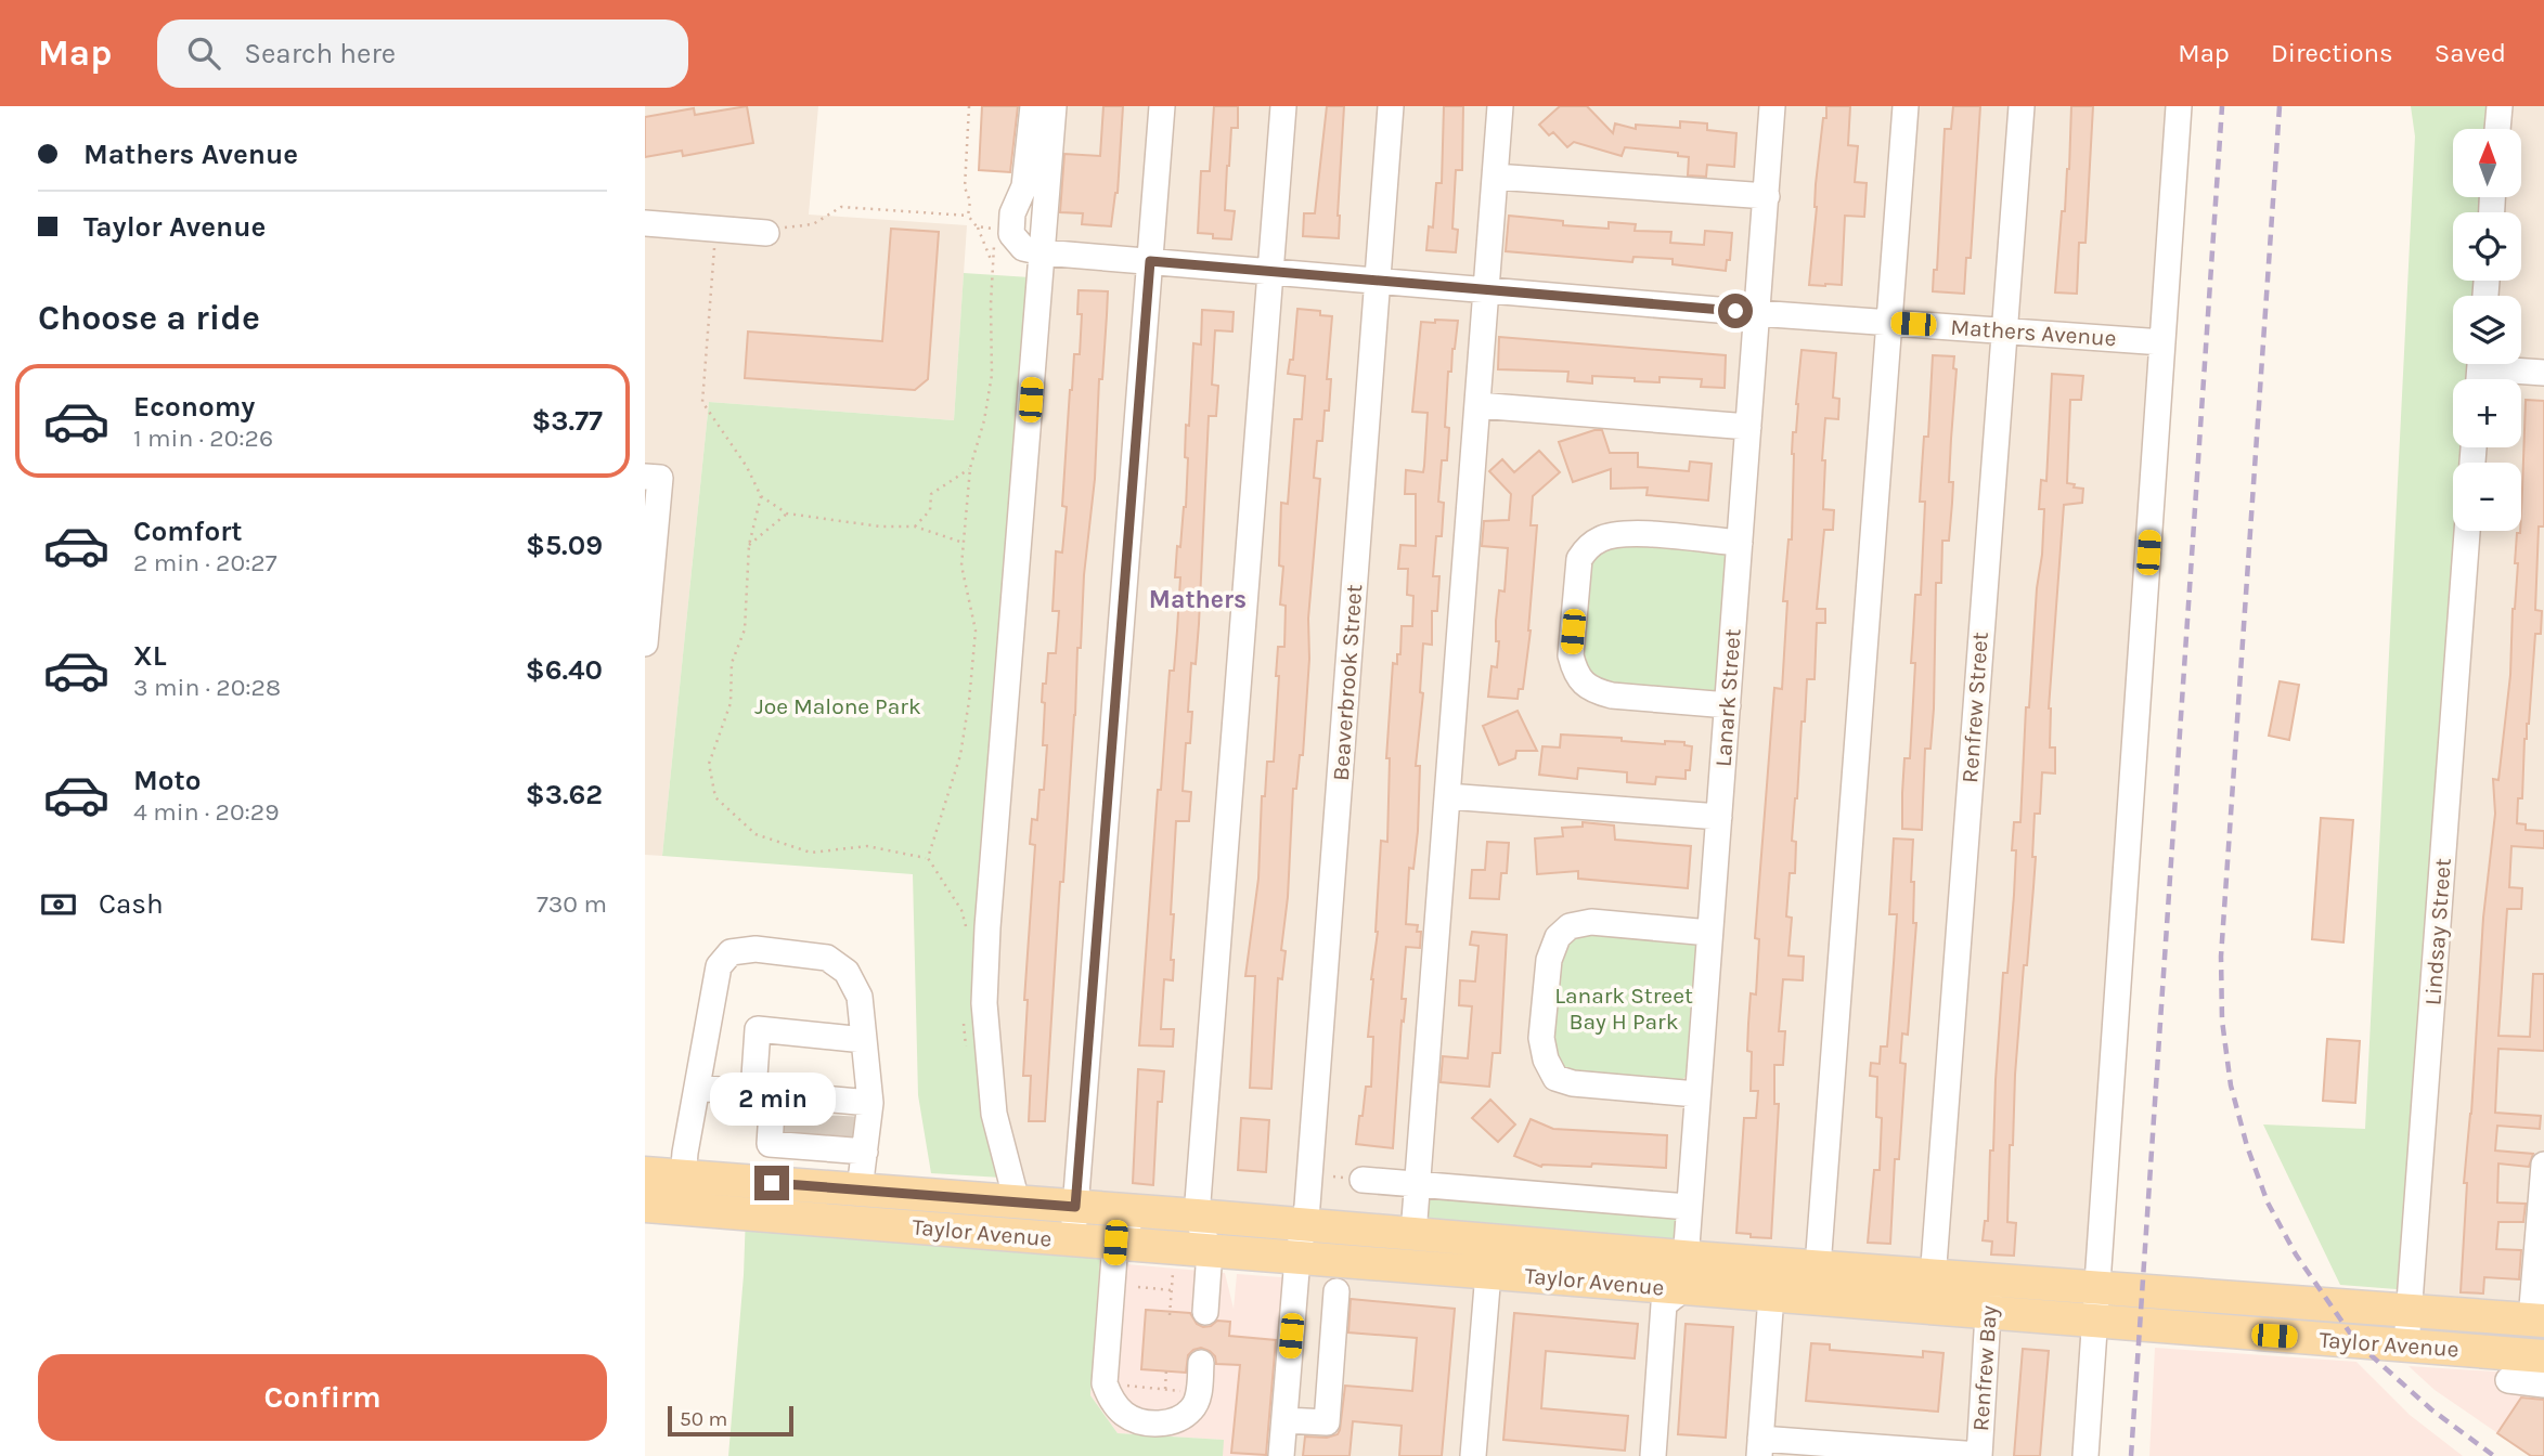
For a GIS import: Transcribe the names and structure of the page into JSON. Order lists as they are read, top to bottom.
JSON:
{
  "streets": {
    "main road": ["Taylor Avenue"],
    "street": [
      "Mathers Avenue",
      "Beaverbrook Street",
      "Lanark Street",
      "Renfrew Street",
      "Lindsay Street",
      "Renfrew Bay"
    ]
  },
  "crossings": [
    ["Mathers Avenue", "Beaverbrook Street"],
    ["Mathers Avenue", "Lanark Street"],
    ["Mathers Avenue", "Renfrew Street"],
    ["Beaverbrook Street", "Taylor Avenue"],
    ["Lanark Street", "Taylor Avenue"],
    ["Renfrew Street", "Taylor Avenue"],
    ["Lindsay Street", "Taylor Avenue"],
    ["Taylor Avenue", "Renfrew Bay"]
  ],
  "districts": ["Mathers"],
  "parks": ["Joe Malone Park", "Lanark Street Bay H Park"],
  "scale_bar": "50 m",
  "north": "top",
  "page": {
    "header": "Map",
    "search": "Search here",
    "nav": ["Map", "Directions", "Saved"],
    "banner": ["Mathers Avenue", "Taylor Avenue"],
    "map_buttons": ["+", "−"],
    "heading": "Choose a ride",
    "list": [
      {
        "name": "Economy",
        "note": "1 min · 20:26",
        "value": "$3.77"
      },
      {
        "name": "Comfort",
        "note": "2 min · 20:27",
        "value": "$5.09"
      },
      {
        "name": "XL",
        "note": "3 min · 20:28",
        "value": "$6.40"
      },
      {
        "name": "Moto",
        "note": "4 min · 20:29",
        "value": "$3.62"
      }
    ],
    "pay": ["Cash", "730 m"],
    "bubble": "2 min",
    "buttons": "Confirm",
    "scale": "50 m"
  }
}
